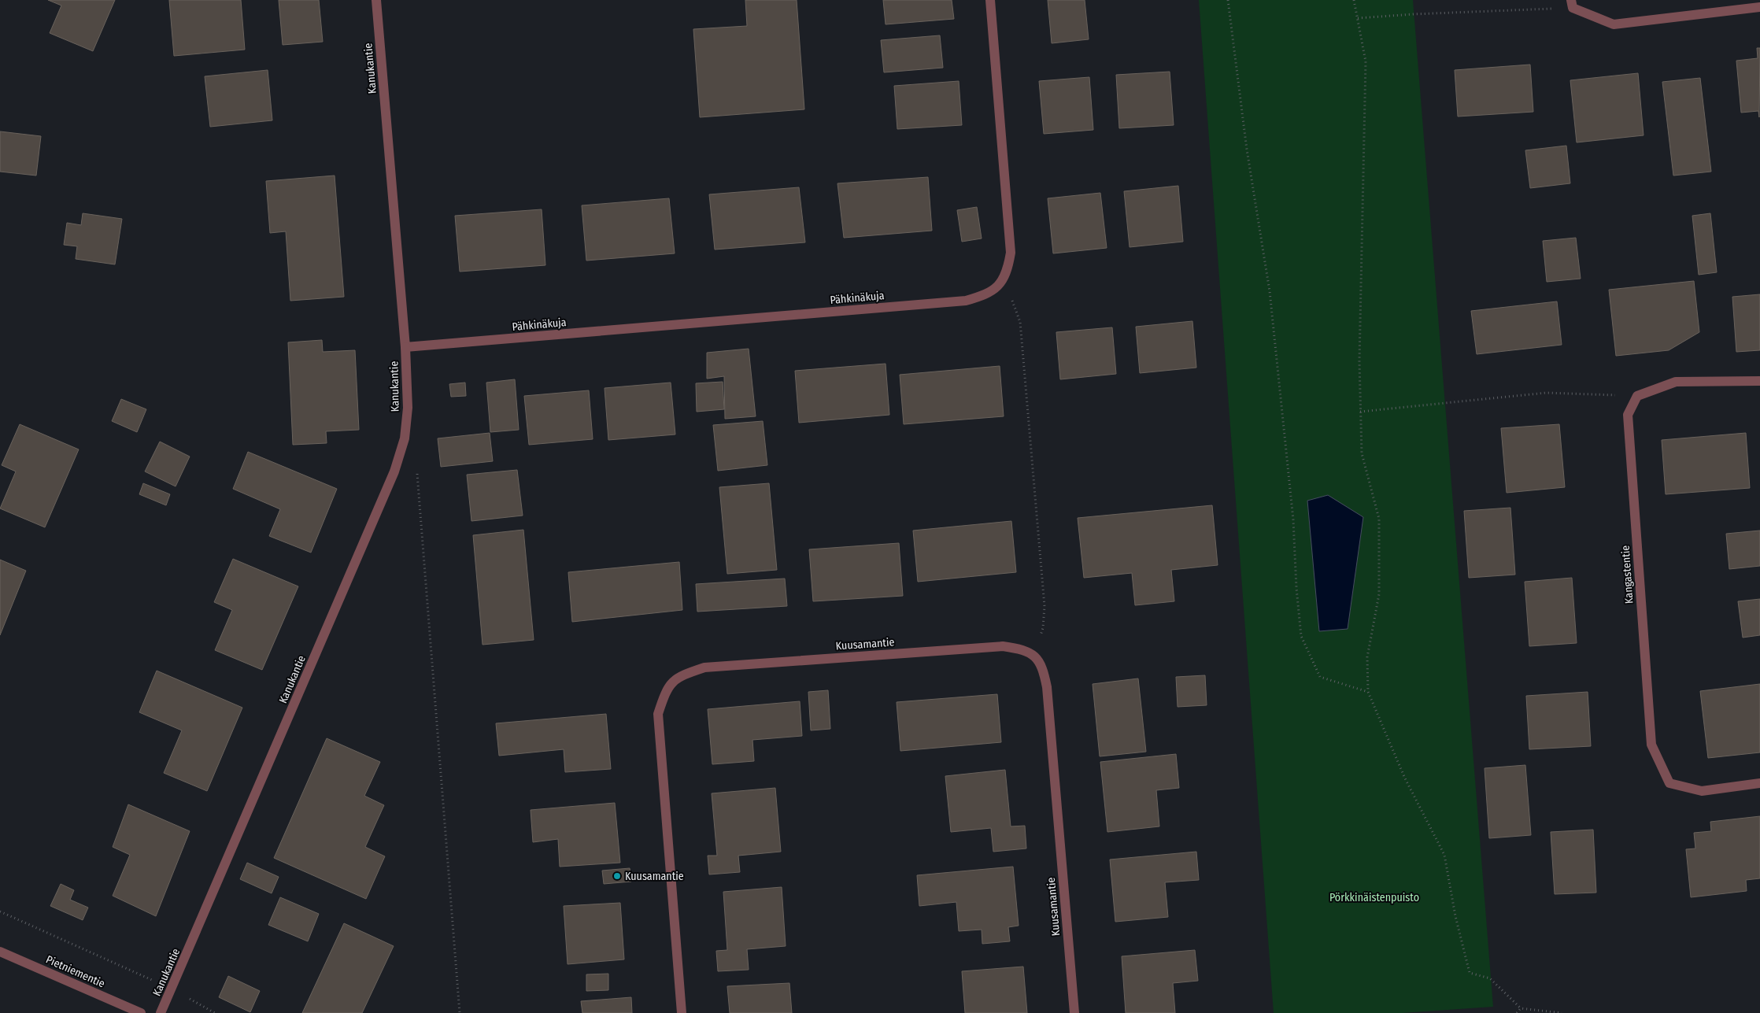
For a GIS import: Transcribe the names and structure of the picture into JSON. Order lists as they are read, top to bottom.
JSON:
{
  "streets": {
    "street": [
      "Kanukantie",
      "Pähkinäkuja",
      "Kangastentie",
      "Kuusamantie",
      "Pietniementie"
    ]
  },
  "crossings": [
    ["Kanukantie", "Pähkinäkuja"]
  ],
  "parks": ["Pörkkinäistenpuisto"],
  "places": ["Kuusamantie"]
}
